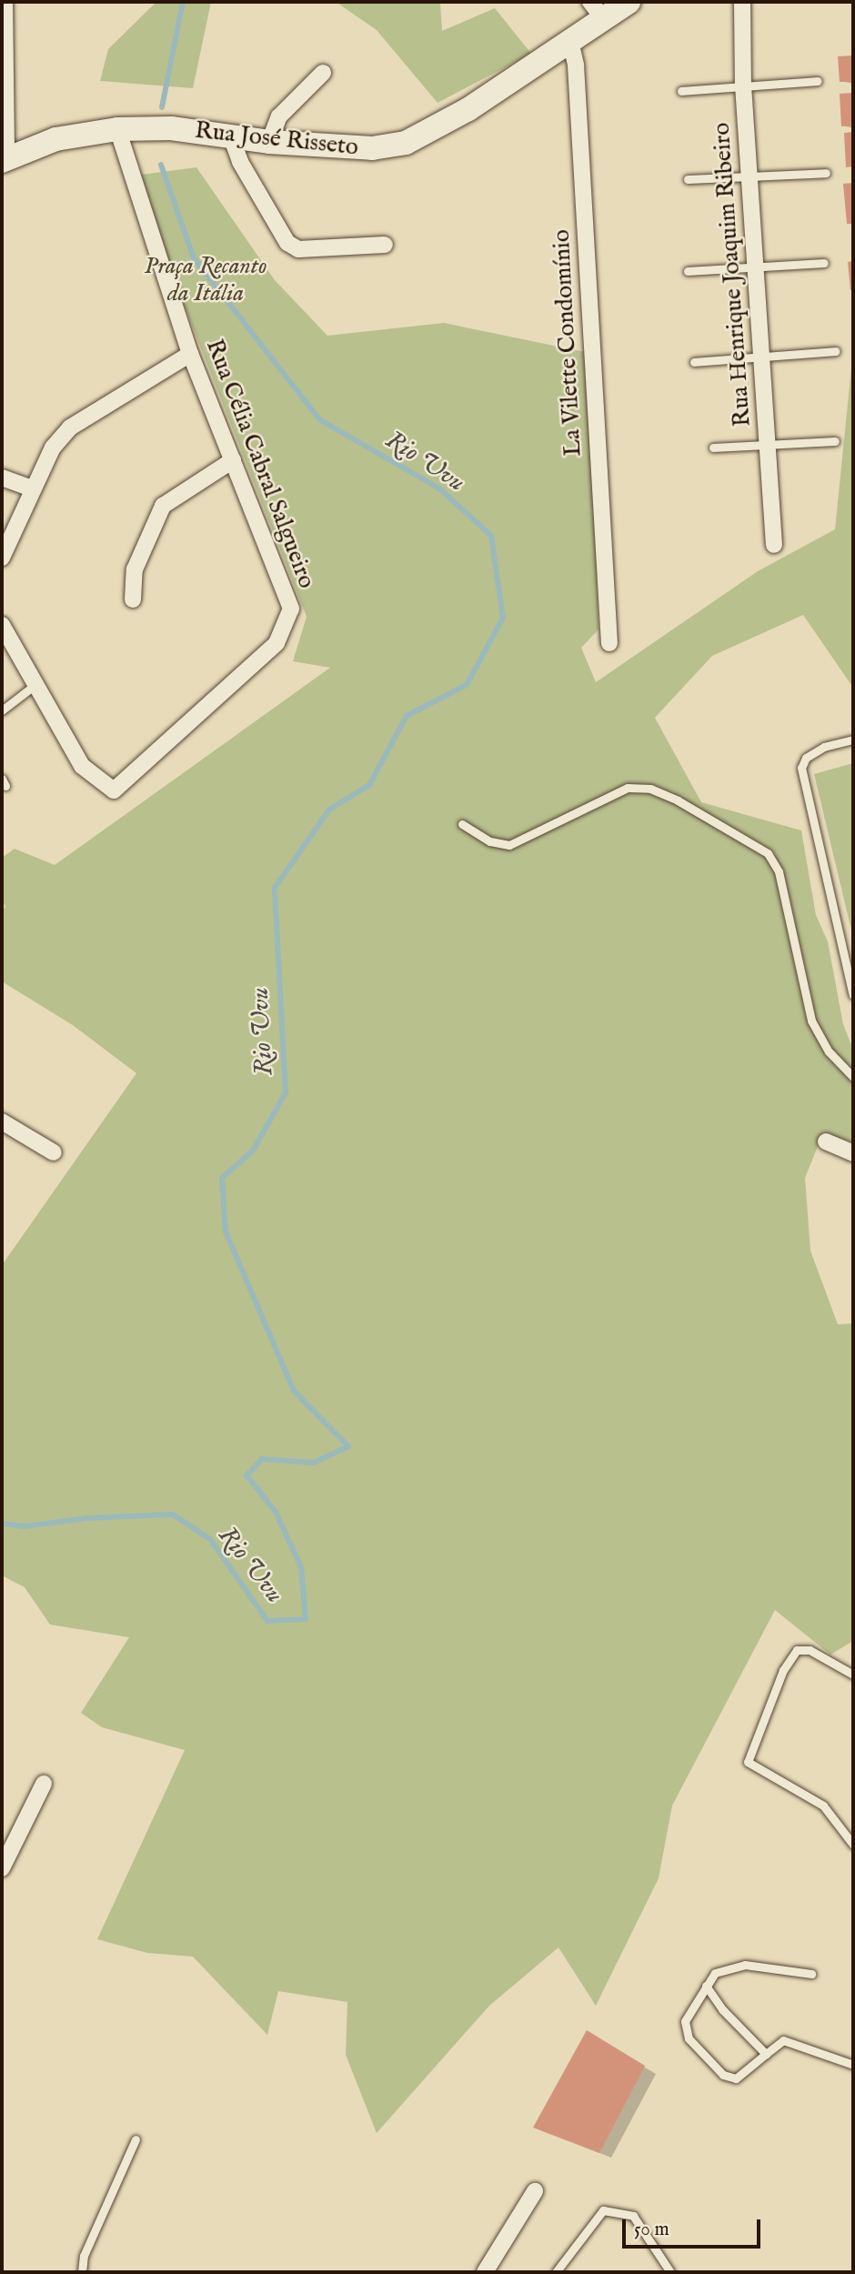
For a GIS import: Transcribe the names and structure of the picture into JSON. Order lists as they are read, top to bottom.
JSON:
{
  "streets": {
    "main road": ["Rua José Risseto"],
    "street": ["Rua Henrique Joaquim Ribeiro", "La Vilette Condomínio", "Rua Célia Cabral Salgueiro"]
  },
  "crossings": [
    ["Rua José Risseto", "La Vilette Condomínio"],
    ["Rua José Risseto", "Rua Célia Cabral Salgueiro"]
  ],
  "water": ["Rio Uvu"],
  "parks": ["Praça Recanto da Itália"],
  "scale_bar": "50 m"
}
